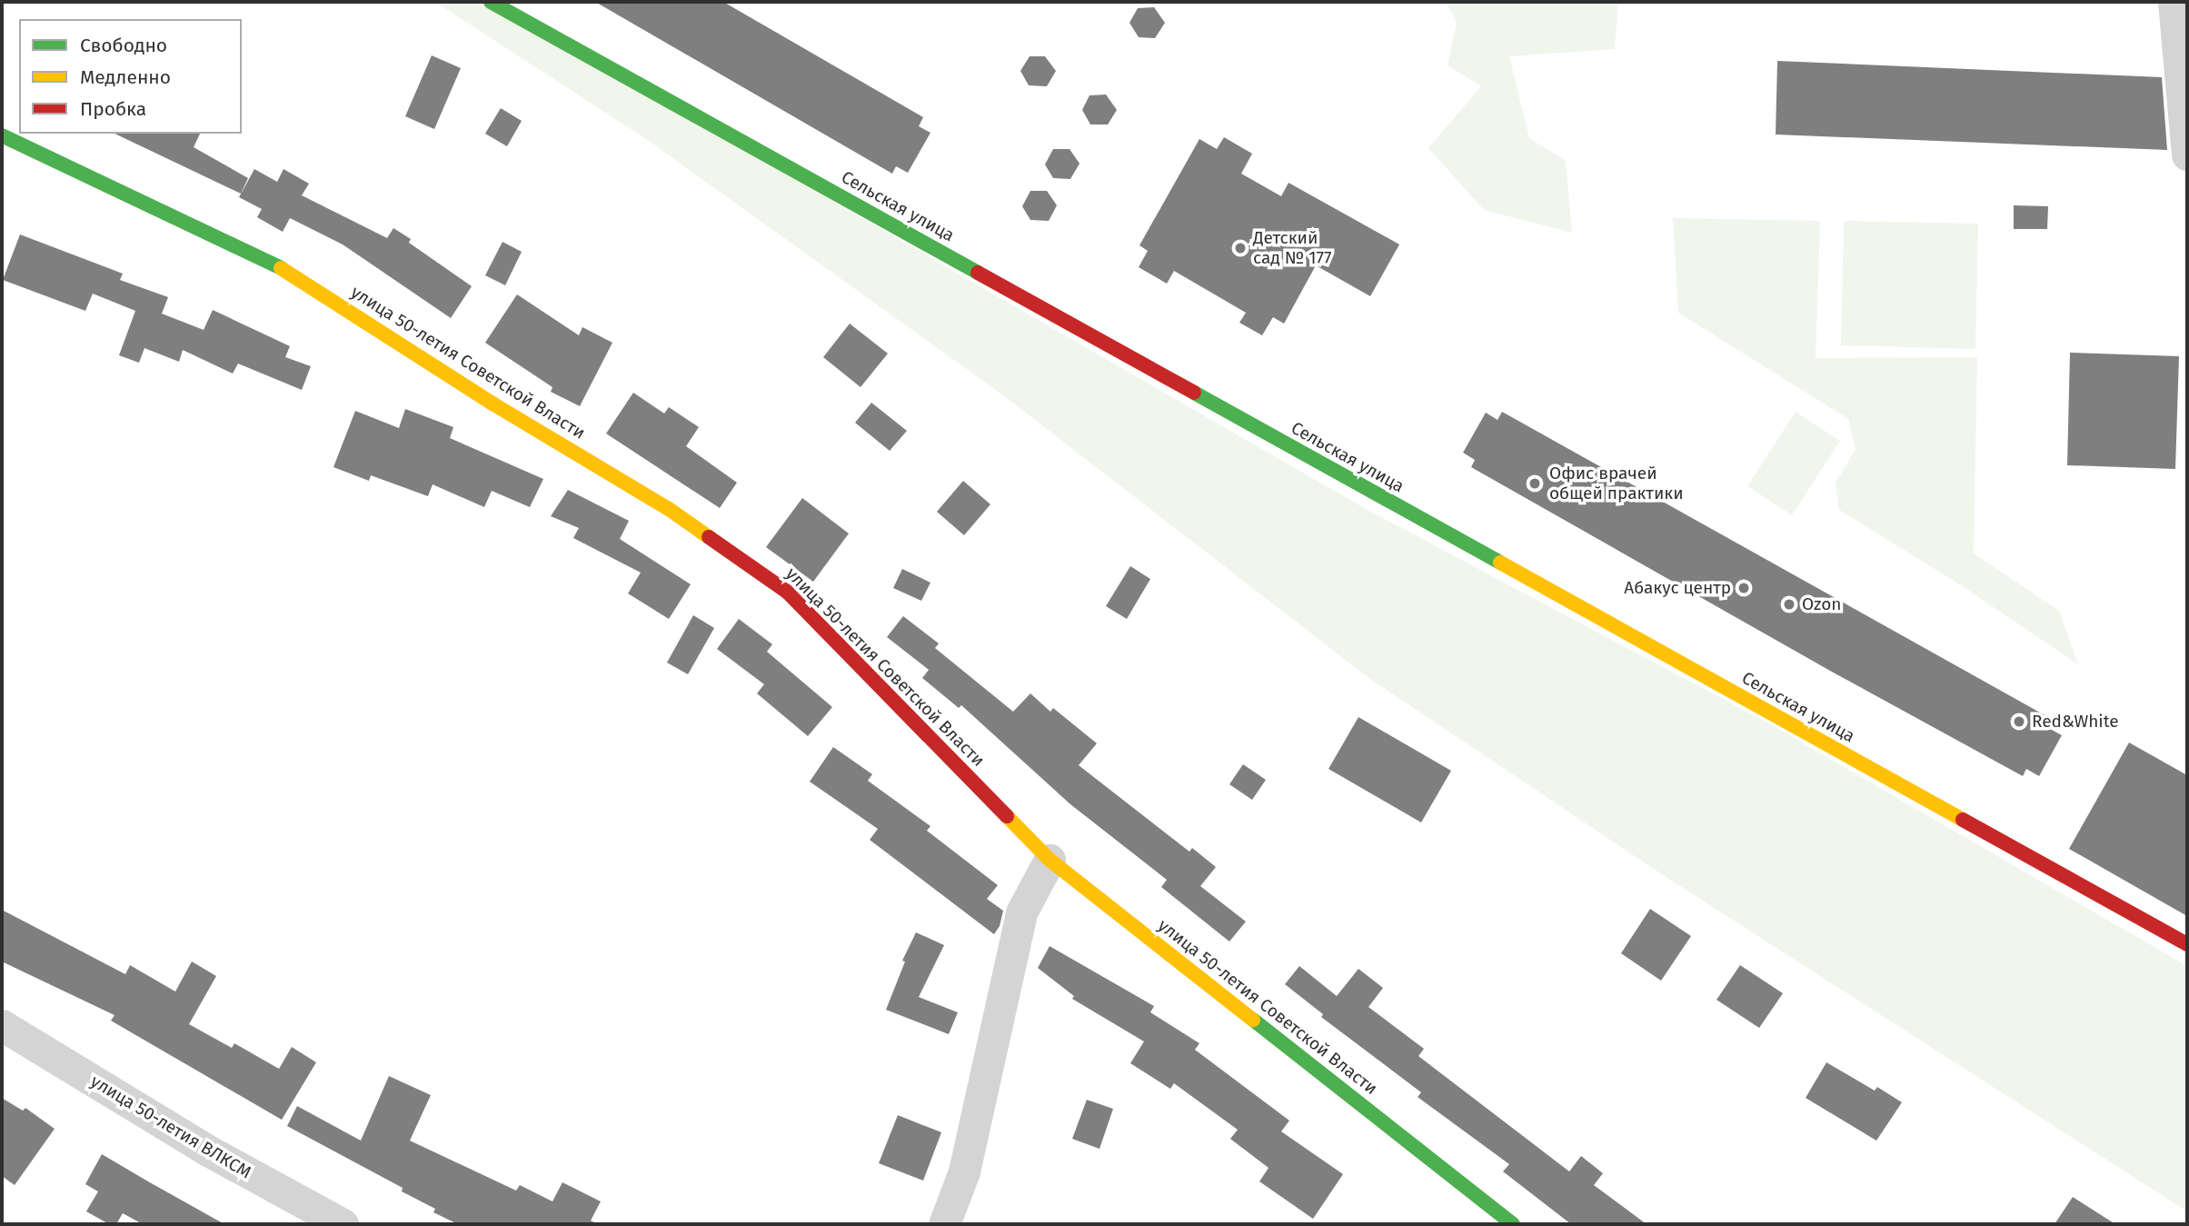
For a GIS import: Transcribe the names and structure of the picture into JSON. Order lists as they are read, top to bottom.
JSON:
{
  "streets": {
    "street": ["Сельская улица", "улица 50-летия Советской Власти", "улица 50-летия ВЛКСМ"]
  },
  "places": [
    "Детский сад № 177",
    "Офис врачей общей практики",
    "Абакус центр",
    "Ozon",
    "Red&White"
  ],
  "legend": ["Свободно", "Медленно", "Пробка"]
}
